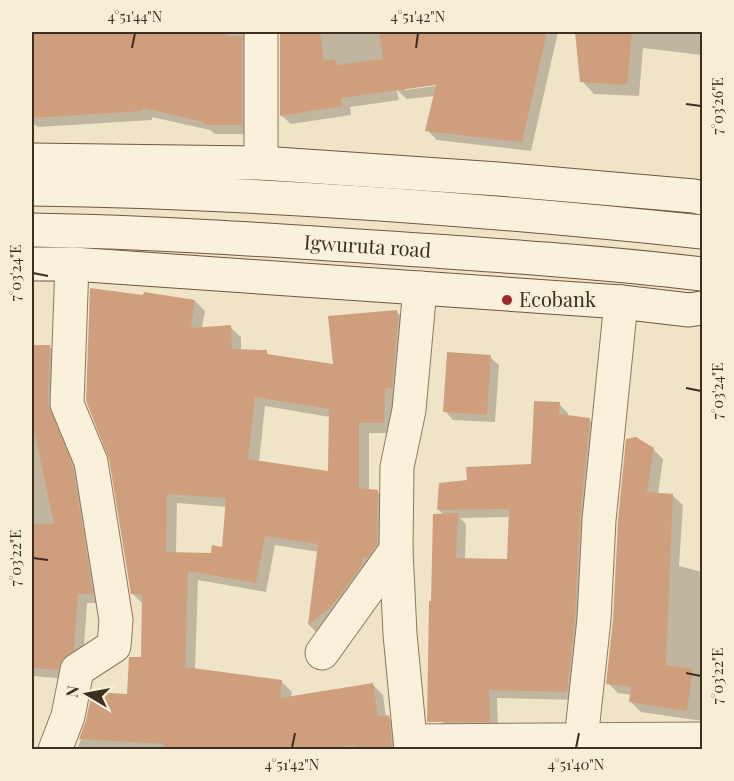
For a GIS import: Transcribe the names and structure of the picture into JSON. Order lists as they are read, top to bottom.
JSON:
{
  "streets": {
    "street": ["Igwuruta road"]
  },
  "places": ["Ecobank"],
  "north": "left",
  "coordinates": [
    "4°51'44\"N",
    "4°51'42\"N",
    "7°03'26\"E",
    "7°03'24\"E",
    "7°03'22\"E",
    "4°51'40\"N"
  ]
}
